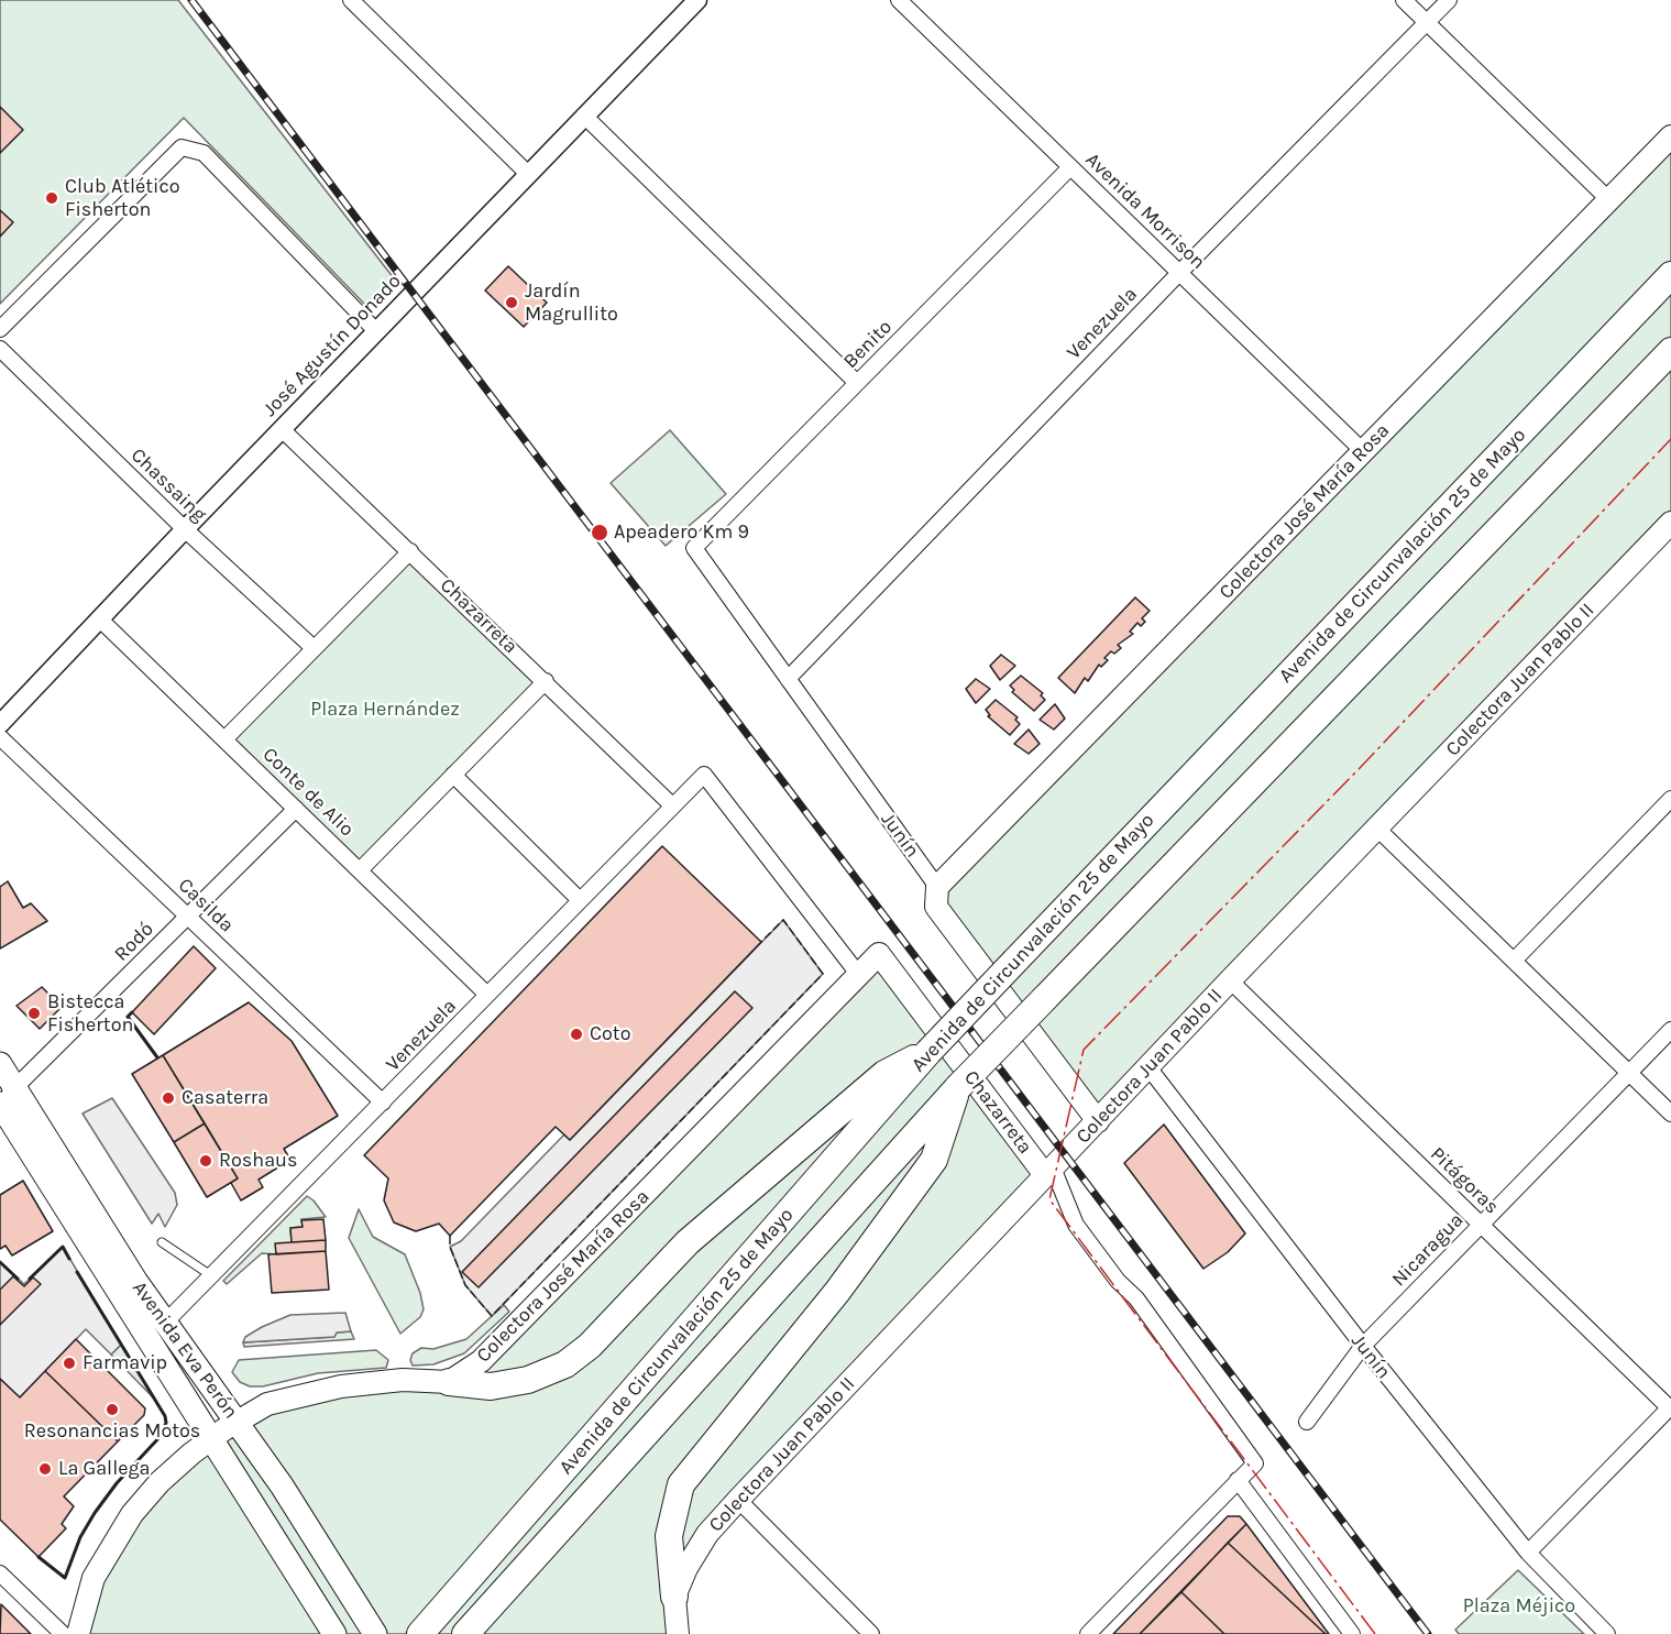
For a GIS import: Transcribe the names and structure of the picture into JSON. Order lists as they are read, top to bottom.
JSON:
{
  "streets": {
    "highway": ["Avenida de Circunvalación 25 de Mayo"],
    "main road": [
      "Colectora José María Rosa",
      "Chazarreta",
      "Colectora Juan Pablo II",
      "Junín",
      "Avenida Eva Perón"
    ],
    "street": [
      "Avenida Morrison",
      "Venezuela",
      "Benito",
      "José Agustín Donado",
      "Chassaing",
      "Conte de Alio",
      "Casilda",
      "Rodó",
      "Pitágoras",
      "Nicaragua"
    ]
  },
  "crossings": [
    ["Avenida Morrison", "Venezuela"],
    ["Avenida Morrison", "Benito"],
    ["Avenida Morrison", "Colectora José María Rosa"],
    ["Venezuela", "Colectora José María Rosa"],
    ["Venezuela", "Chazarreta"],
    ["Venezuela", "Conte de Alio"],
    ["Venezuela", "Junín"],
    ["Venezuela", "Casilda"],
    ["Venezuela", "Avenida Eva Perón"],
    ["Benito", "Junín"],
    ["José Agustín Donado", "Chassaing"],
    ["José Agustín Donado", "Chazarreta"],
    ["José Agustín Donado", "Conte de Alio"],
    ["Colectora José María Rosa", "Chazarreta"],
    ["Colectora José María Rosa", "Junín"],
    ["Chazarreta", "Colectora Juan Pablo II"],
    ["Colectora Juan Pablo II", "Junín"],
    ["Colectora Juan Pablo II", "Pitágoras"],
    ["Conte de Alio", "Rodó"],
    ["Junín", "Nicaragua"],
    ["Casilda", "Rodó"],
    ["Rodó", "Avenida Eva Perón"],
    ["Pitágoras", "Nicaragua"]
  ],
  "parks": ["Plaza Hernández", "Plaza Méjico"],
  "places": [
    "Club Atlético Fisherton",
    "Jardín Magrullito",
    "Apeadero Km 9",
    "Bistecca Fisherton",
    "Coto",
    "Casaterra",
    "Roshaus",
    "Farmavip",
    "Resonancias Motos",
    "La Gallega"
  ]
}
